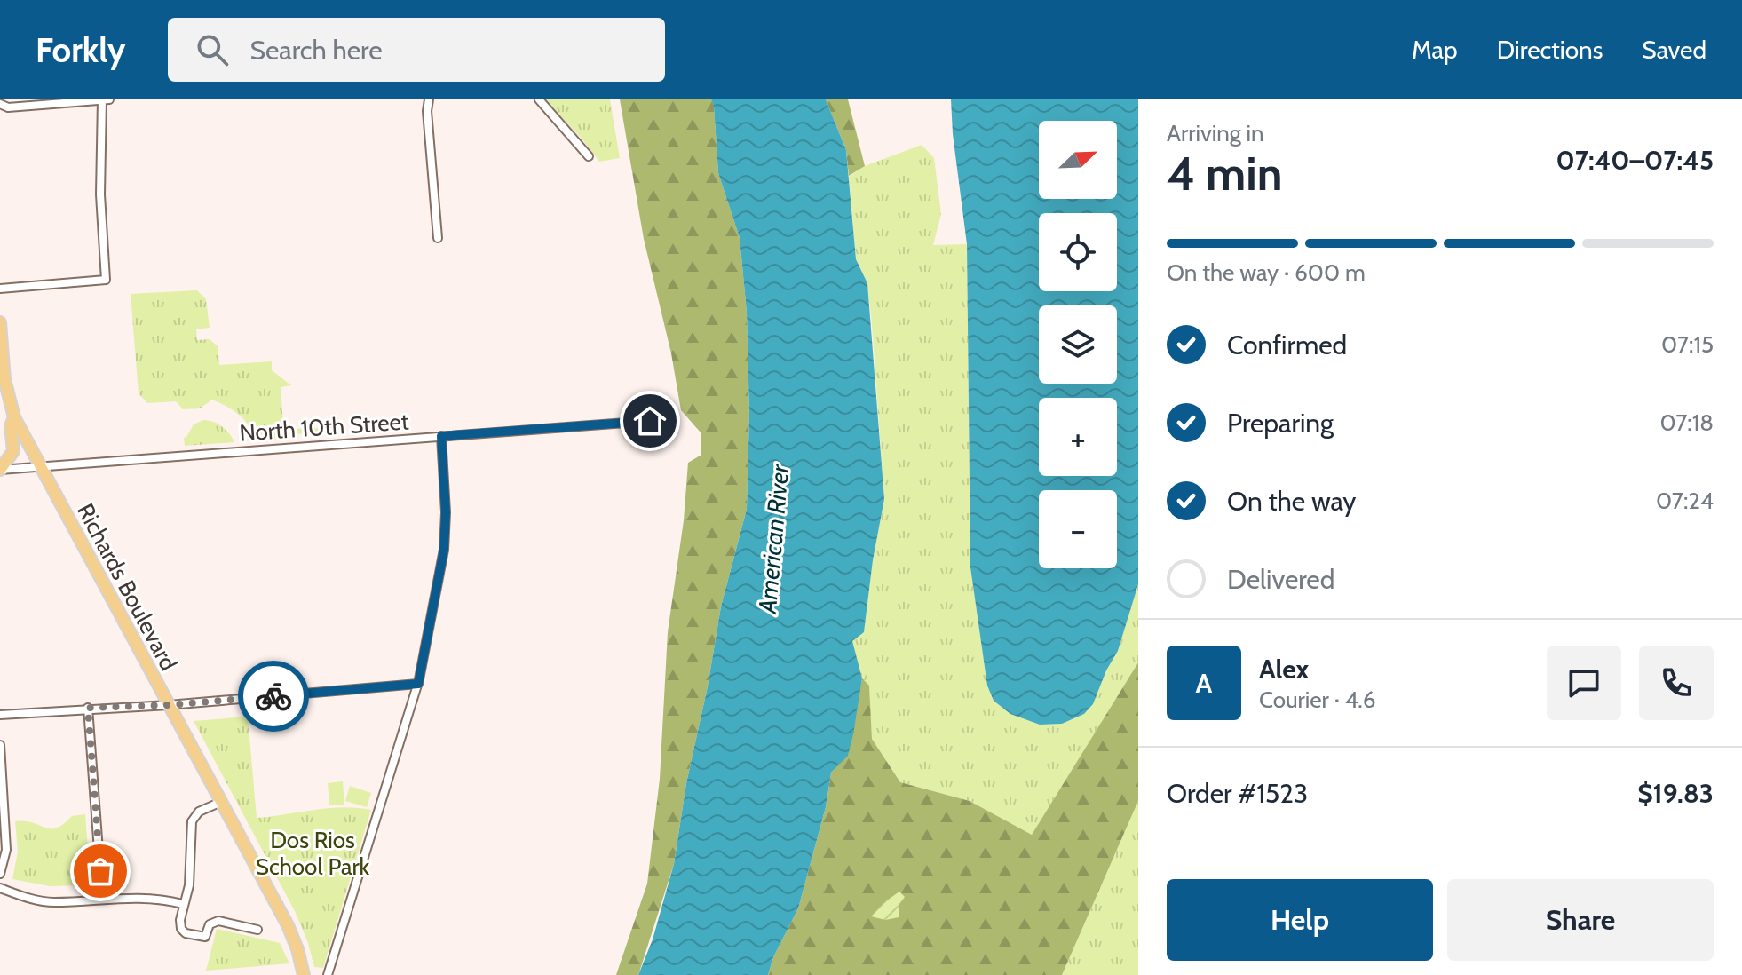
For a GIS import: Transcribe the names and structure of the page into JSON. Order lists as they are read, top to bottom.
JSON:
{
  "streets": {
    "main road": ["Richards Boulevard"],
    "street": ["North 10th Street"]
  },
  "crossings": [
    ["North 10th Street", "Richards Boulevard"]
  ],
  "water": ["American River"],
  "parks": ["Dos Rios School Park"],
  "north": "top right",
  "page": {
    "header": "Forkly",
    "search": "Search here",
    "nav": ["Map", "Directions", "Saved"],
    "heading": ["4 min", "Arriving in", "07:40–07:45"],
    "panel": [
      "Alex",
      "Courier · 4.6",
      "Order #1523",
      "$19.83"
    ],
    "map_buttons": ["+", "−"],
    "bar": "On the way · 600 m",
    "list": [
      ["Confirmed", "07:15"],
      ["Preparing", "07:18"],
      ["On the way", "07:24"],
      "Delivered"
    ],
    "round": "A",
    "buttons": ["Help", "Share"]
  }
}
